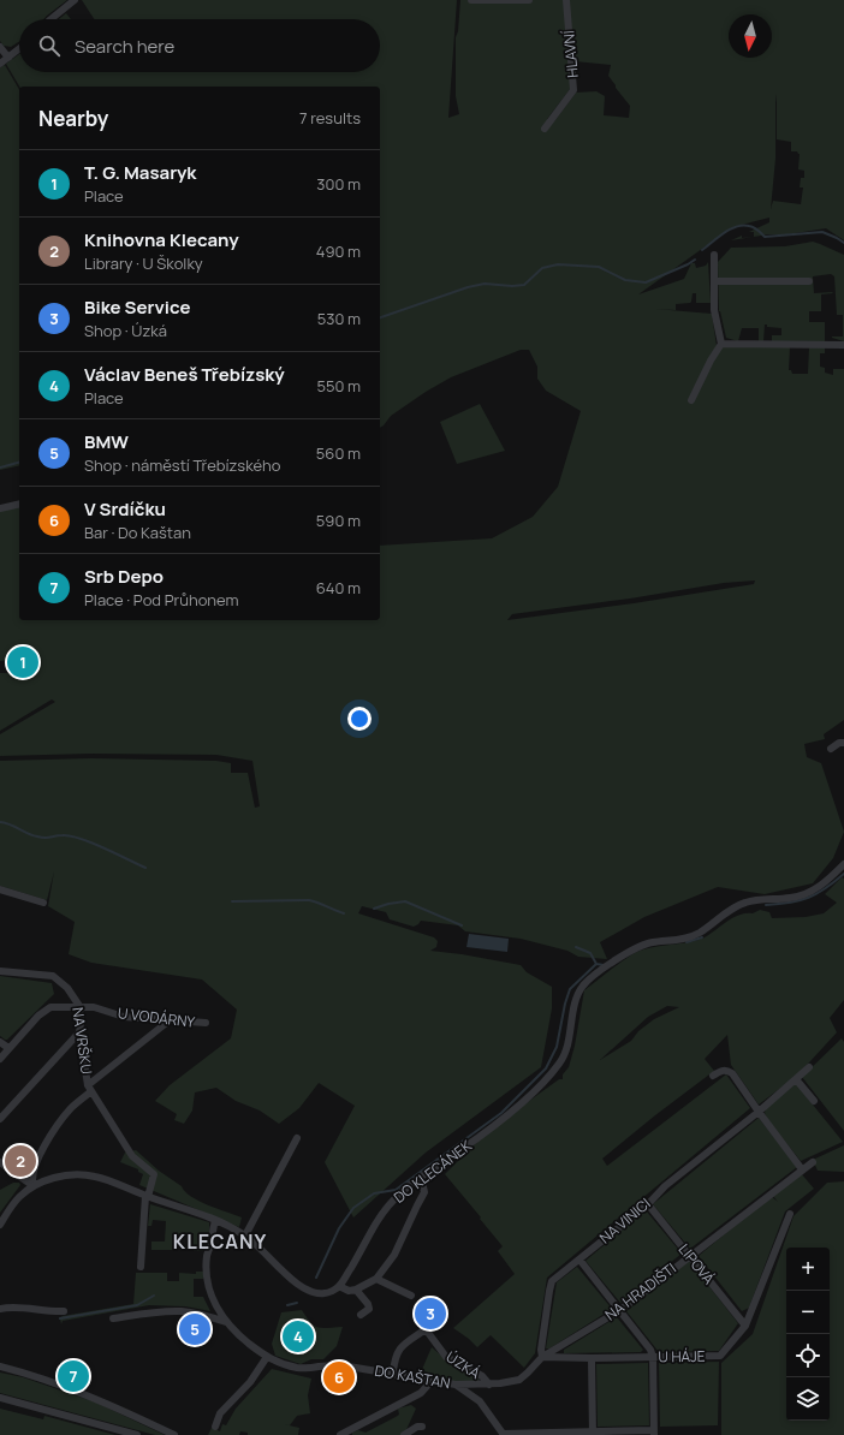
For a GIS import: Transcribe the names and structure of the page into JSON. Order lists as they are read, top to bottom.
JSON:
{
  "streets": {
    "street": [
      "HLAVNÍ",
      "U VODÁRNY",
      "NA VRŠKU",
      "DO KLECÁNEK",
      "NA VINICI",
      "LIPOVÁ",
      "NA HRADIŠTI",
      "U HÁJE",
      "ÚZKÁ",
      "DO KAŠTAN"
    ]
  },
  "crossings": [
    ["U VODÁRNY", "NA VRŠKU"],
    ["NA VINICI", "LIPOVÁ"],
    ["NA VINICI", "NA HRADIŠTI"],
    ["NA VINICI", "U HÁJE"],
    ["LIPOVÁ", "NA HRADIŠTI"],
    ["LIPOVÁ", "U HÁJE"],
    ["NA HRADIŠTI", "U HÁJE"],
    ["NA HRADIŠTI", "ÚZKÁ"],
    ["NA HRADIŠTI", "DO KAŠTAN"],
    ["ÚZKÁ", "DO KAŠTAN"]
  ],
  "districts": ["KLECANY"],
  "north": "bottom",
  "page": {
    "search": "Search here",
    "heading": ["Nearby", "7 results"],
    "list": [
      {
        "mark": "1",
        "name": "T. G. Masaryk",
        "note": "Place",
        "value": "300 m"
      },
      {
        "mark": "2",
        "name": "Knihovna Klecany",
        "note": "Library · U Školky",
        "value": "490 m"
      },
      {
        "mark": "3",
        "name": "Bike Service",
        "note": "Shop · Úzká",
        "value": "530 m"
      },
      {
        "mark": "4",
        "name": "Václav Beneš Třebízský",
        "note": "Place",
        "value": "550 m"
      },
      {
        "mark": "5",
        "name": "BMW",
        "note": "Shop · náměstí Třebízského",
        "value": "560 m"
      },
      {
        "mark": "6",
        "name": "V Srdíčku",
        "note": "Bar · Do Kaštan",
        "value": "590 m"
      },
      {
        "mark": "7",
        "name": "Srb Depo",
        "note": "Place · Pod Průhonem",
        "value": "640 m"
      }
    ],
    "pins": [
      "1",
      "2",
      "3",
      "5",
      "4",
      "7",
      "6"
    ],
    "map_buttons": ["+", "−"]
  }
}
